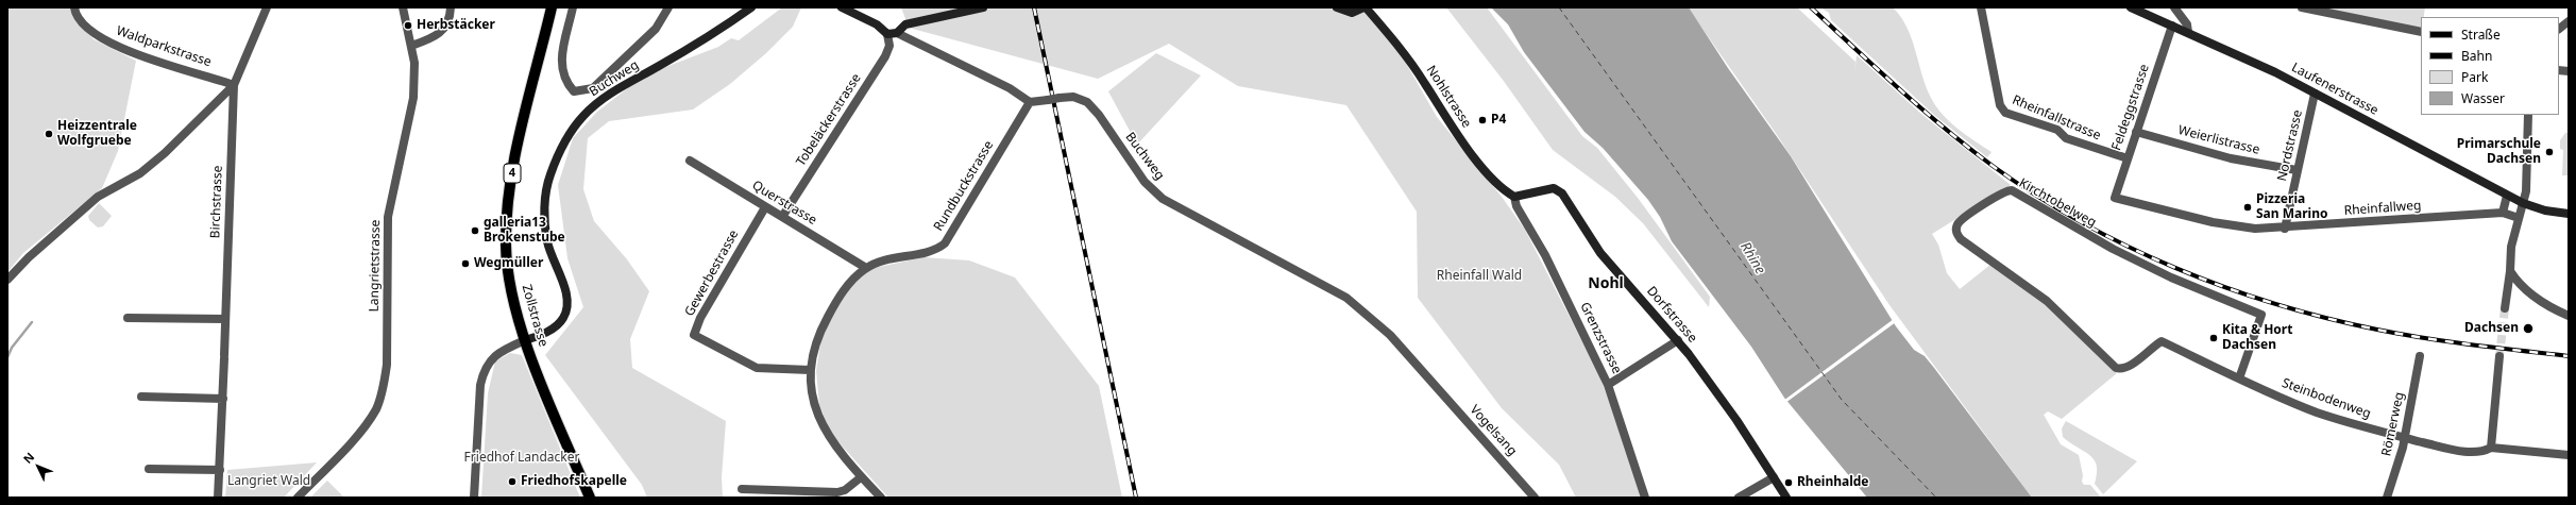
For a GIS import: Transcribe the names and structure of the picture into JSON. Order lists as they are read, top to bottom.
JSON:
{
  "streets": {
    "main road": ["4", "Zollstrasse"],
    "street": [
      "Waldparkstrasse",
      "Buchweg",
      "Laufenerstrasse",
      "Nohlstrasse",
      "Feldeggstrasse",
      "Rheinfallstrasse",
      "Tobeläckerstrasse",
      "Weierlistrasse",
      "Nordstrasse",
      "Rundbuckstrasse",
      "Birchstrasse",
      "Querstrasse",
      "Kirchtobelweg",
      "Rheinfallweg",
      "Langrietstrasse",
      "Gewerbestrasse",
      "Dorfstrasse",
      "Grenzstrasse",
      "Steinbodenweg",
      "Römerweg",
      "Vogelsang"
    ]
  },
  "crossings": [
    ["Waldparkstrasse", "Birchstrasse"],
    ["Buchweg", "Rundbuckstrasse"],
    ["Buchweg", "Zollstrasse"],
    ["Buchweg", "Vogelsang"],
    ["Laufenerstrasse", "Feldeggstrasse"],
    ["Laufenerstrasse", "Nordstrasse"],
    ["Nohlstrasse", "Dorfstrasse"],
    ["Nohlstrasse", "Grenzstrasse"],
    ["Feldeggstrasse", "Rheinfallstrasse"],
    ["Feldeggstrasse", "Weierlistrasse"],
    ["Feldeggstrasse", "Rheinfallweg"],
    ["Tobeläckerstrasse", "Querstrasse"],
    ["Weierlistrasse", "Nordstrasse"],
    ["Nordstrasse", "Rheinfallweg"],
    ["Rundbuckstrasse", "Querstrasse"],
    ["Rundbuckstrasse", "Gewerbestrasse"],
    ["Querstrasse", "Gewerbestrasse"],
    ["Kirchtobelweg", "Steinbodenweg"],
    ["Dorfstrasse", "Grenzstrasse"],
    ["Steinbodenweg", "Römerweg"]
  ],
  "districts": ["Nohl"],
  "water": ["Rhine"],
  "parks": ["Rheinfall Wald", "Friedhof Landacker", "Langriet Wald"],
  "places": [
    "Herbstäcker",
    "P4",
    "Heizzentrale Wolfgruebe",
    "Primarschule Dachsen",
    "Pizzeria San Marino",
    "galleria13 Brokenstube",
    "Wegmüller",
    "Dachsen",
    "Kita & Hort Dachsen",
    "Friedhofskapelle",
    "Rheinhalde"
  ],
  "legend": [
    "Straße",
    "Bahn",
    "Park",
    "Wasser"
  ],
  "north": "top left"
}
